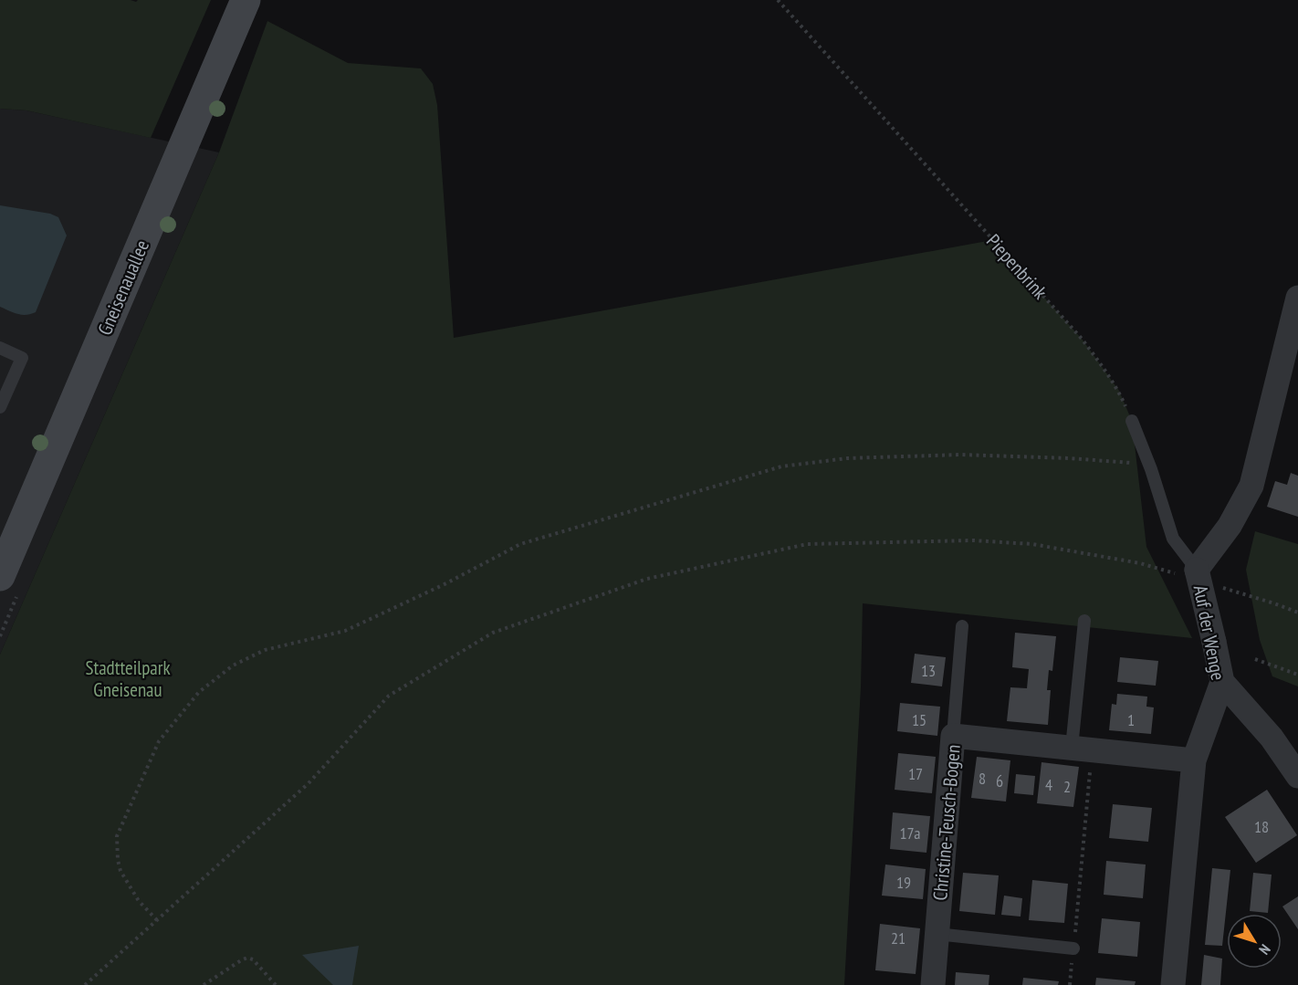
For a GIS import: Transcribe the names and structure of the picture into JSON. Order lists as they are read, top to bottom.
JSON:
{
  "streets": {
    "main road": ["Gneisenauallee"],
    "street": ["Auf der Wenge", "Christine-Teusch-Bogen"],
    "path": ["Piepenbrink"]
  },
  "crossings": [
    ["Auf der Wenge", "Christine-Teusch-Bogen"]
  ],
  "parks": ["Stadtteilpark Gneisenau"],
  "house_numbers": [
    "13",
    "15",
    "1",
    "17",
    "8",
    "6",
    "4",
    "2",
    "18",
    "17a",
    "19",
    "21"
  ],
  "north": "bottom right"
}
